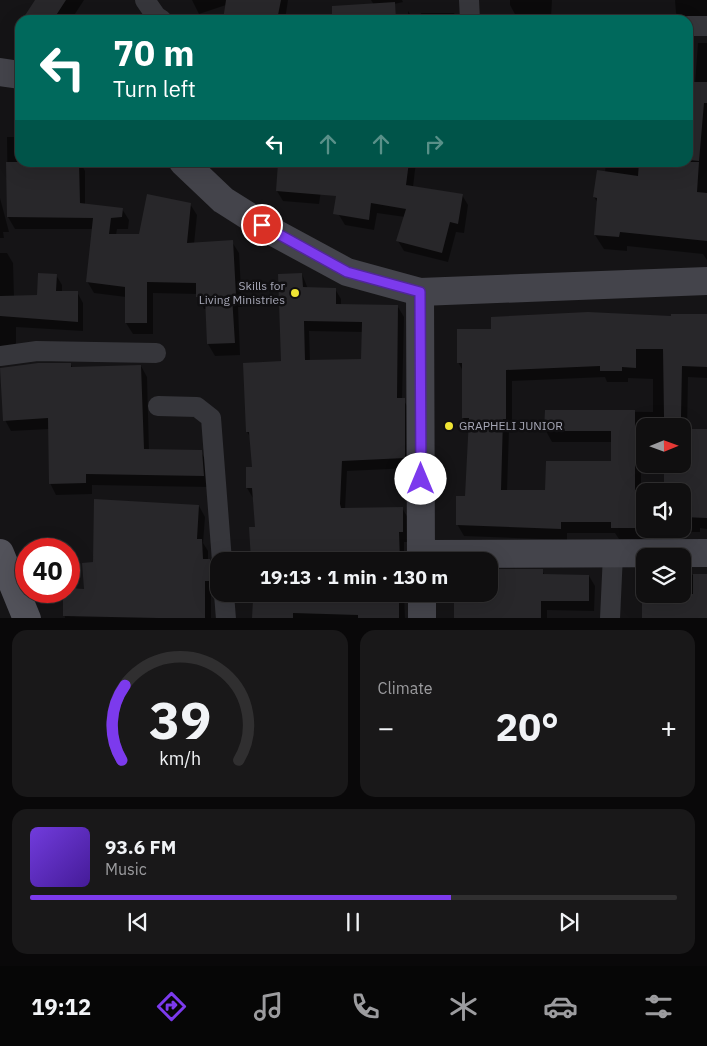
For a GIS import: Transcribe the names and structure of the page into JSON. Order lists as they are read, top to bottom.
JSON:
{
  "places": ["Skills for Living Ministries", "GRAPHELI JUNIOR"],
  "north": "right",
  "page": {
    "turn": ["70 m", "Turn left"],
    "limit": "40",
    "trip": "19:13 · 1 min · 130 m",
    "tile": "Climate",
    "heat": ["−", "20°", "+"],
    "song": ["93.6 FM", "Music"],
    "tabs": "19:12",
    "gauge": ["39", "km/h"]
  }
}
